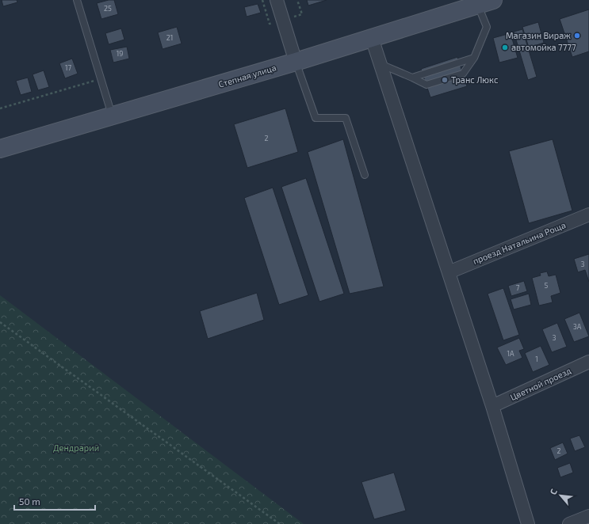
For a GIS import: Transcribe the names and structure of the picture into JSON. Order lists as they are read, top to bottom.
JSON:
{
  "streets": {
    "main road": ["Степная улица"],
    "street": ["проезд Натальина Роща", "Цветной проезд"]
  },
  "parks": ["Дендрарий"],
  "places": ["Магазин Вираж", "автомойка 7777", "Транс Люкс"],
  "house_numbers": [
    "25",
    "21",
    "19",
    "17",
    "2",
    "3",
    "5",
    "7",
    "3А",
    "3",
    "1А",
    "1",
    "2"
  ],
  "scale_bar": "50 m",
  "north": "top left"
}
